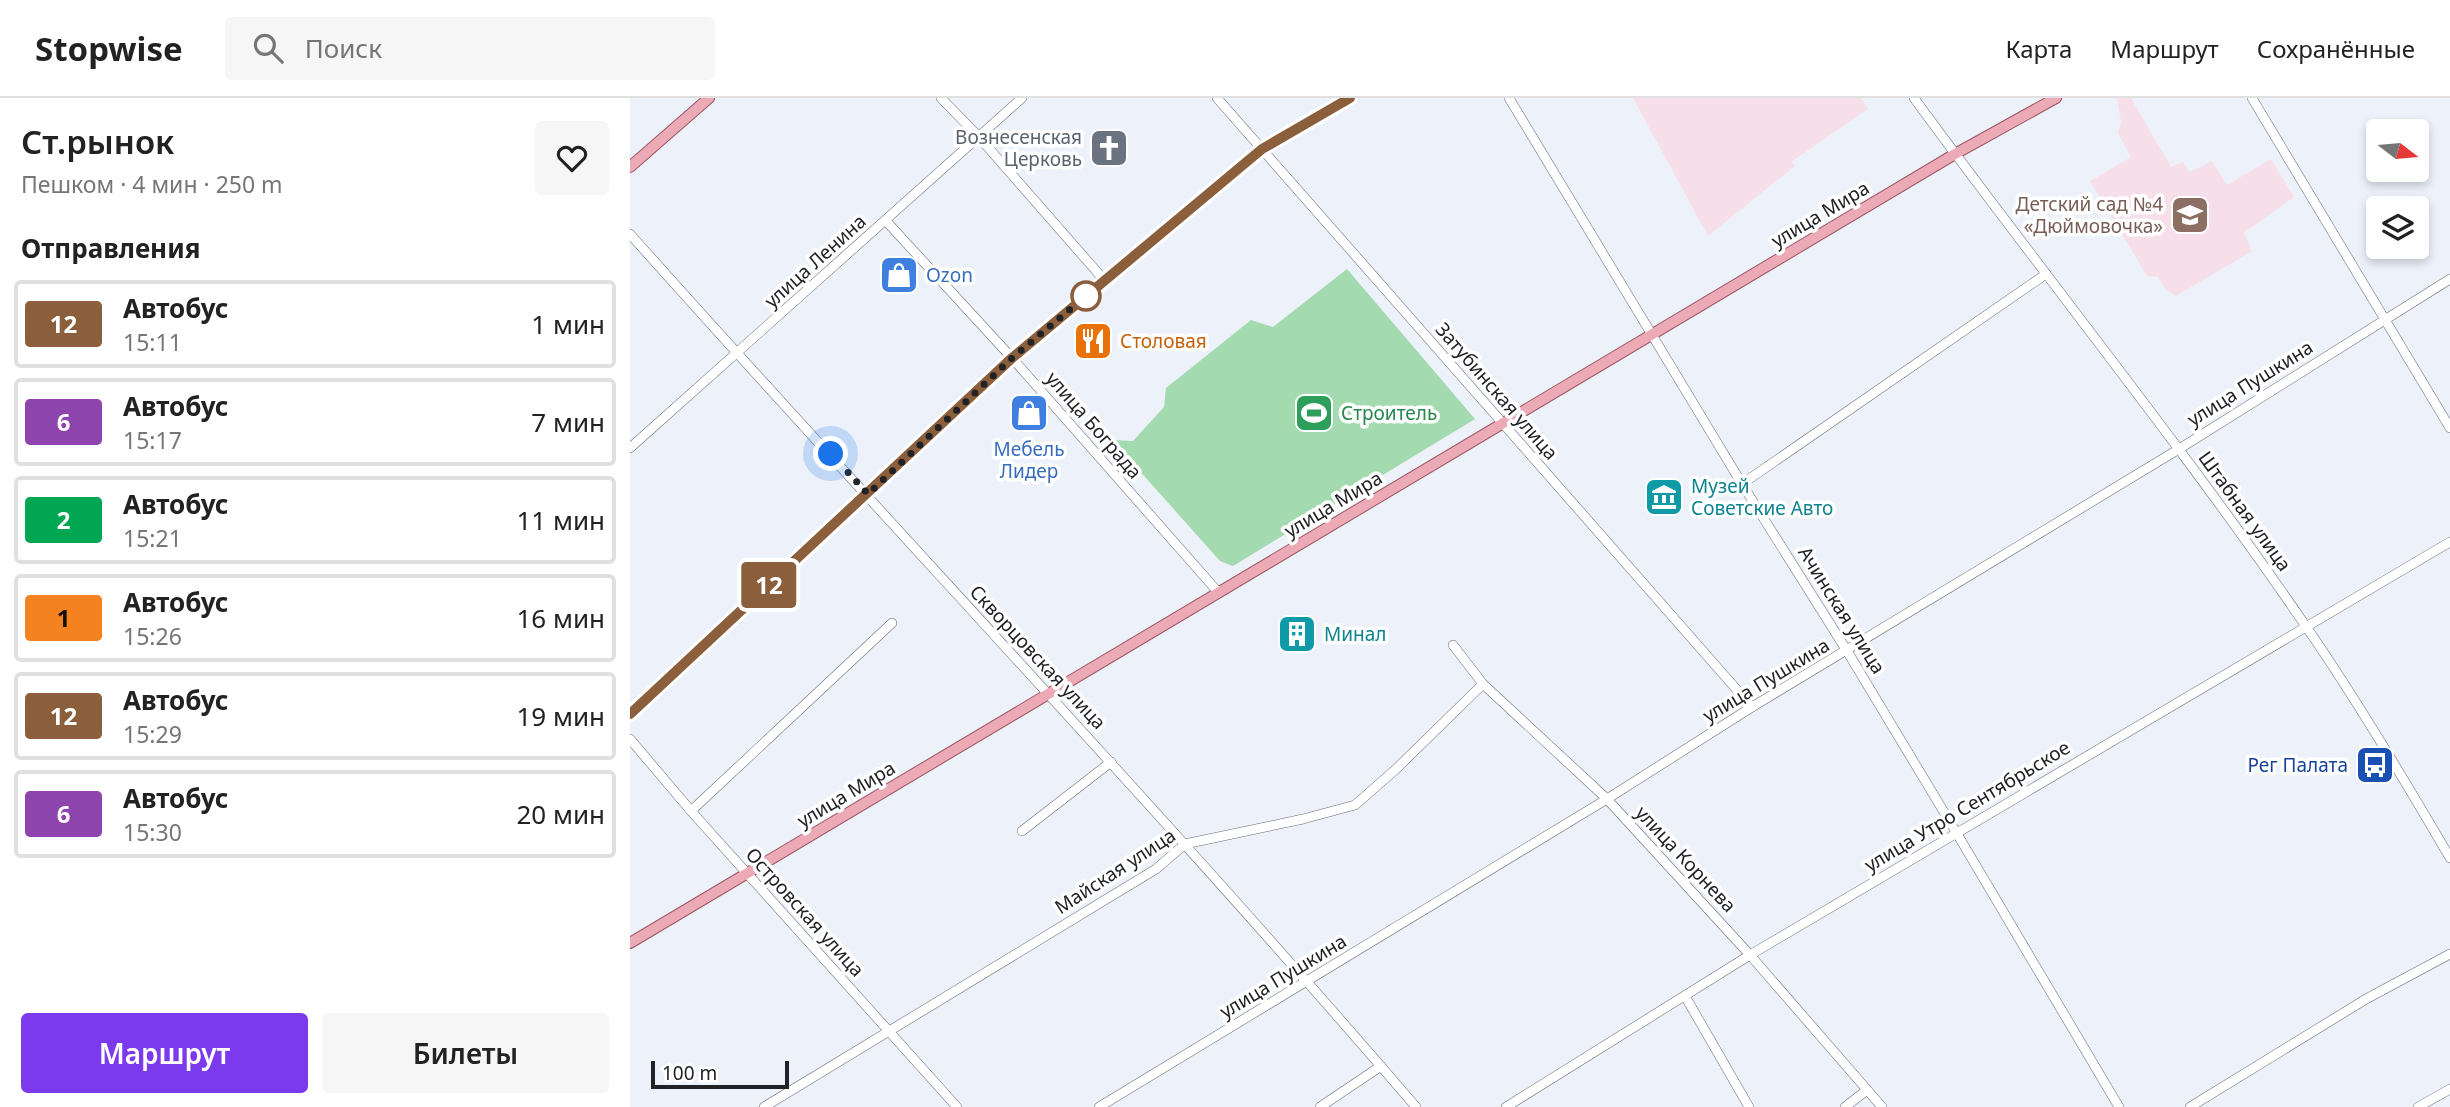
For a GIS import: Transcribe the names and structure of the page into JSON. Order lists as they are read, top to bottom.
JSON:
{
  "streets": {
    "main road": ["улица Мира"],
    "street": [
      "улица Ленина",
      "улица Пушкина",
      "Затубинская улица",
      "улица Бограда",
      "Штабная улица",
      "Ачинская улица",
      "Скворцовская улица",
      "улица Утро Сентябрьское",
      "улица Корнева",
      "Майская улица",
      "Островская улица"
    ]
  },
  "crossings": [
    ["улица Мира", "Затубинская улица"],
    ["улица Мира", "улица Бограда"],
    ["улица Мира", "Штабная улица"],
    ["улица Мира", "Ачинская улица"],
    ["улица Мира", "Скворцовская улица"],
    ["улица Мира", "Островская улица"],
    ["улица Ленина", "улица Бограда"],
    ["улица Ленина", "Скворцовская улица"],
    ["улица Пушкина", "Затубинская улица"],
    ["улица Пушкина", "Штабная улица"],
    ["улица Пушкина", "Ачинская улица"],
    ["улица Пушкина", "Скворцовская улица"],
    ["улица Пушкина", "улица Корнева"],
    ["Штабная улица", "улица Утро Сентябрьское"],
    ["Ачинская улица", "улица Утро Сентябрьское"],
    ["Скворцовская улица", "Майская улица"],
    ["улица Утро Сентябрьское", "улица Корнева"],
    ["улица Корнева", "Майская улица"],
    ["Майская улица", "Островская улица"]
  ],
  "places": {
    "church": ["Вознесенская Церковь"],
    "school or university": ["Детский сад №4 «Дюймовочка»"],
    "shop": ["Ozon", "Мебель Лидер"],
    "restaurant": ["Столовая"],
    "sports": ["Строитель"],
    "museum": ["Музей Советские Авто"],
    "building": ["Минал"],
    "bus stop": ["Рег Палата"]
  },
  "lines": ["bus line 12"],
  "scale_bar": "100 m",
  "north": "right",
  "page": {
    "header": "Stopwise",
    "search": "Поиск",
    "nav": ["Карта", "Маршрут", "Сохранённые"],
    "heading": [
      ["Ст.рынок", "Пешком · 4 мин · 250 m"],
      "Отправления"
    ],
    "on_map": "12",
    "list": [
      {
        "mark": "12",
        "name": "Автобус",
        "note": "15:11",
        "value": "1 мин"
      },
      {
        "mark": "6",
        "name": "Автобус",
        "note": "15:17",
        "value": "7 мин"
      },
      {
        "mark": "2",
        "name": "Автобус",
        "note": "15:21",
        "value": "11 мин"
      },
      {
        "mark": "1",
        "name": "Автобус",
        "note": "15:26",
        "value": "16 мин"
      },
      {
        "mark": "12",
        "name": "Автобус",
        "note": "15:29",
        "value": "19 мин"
      },
      {
        "mark": "6",
        "name": "Автобус",
        "note": "15:30",
        "value": "20 мин"
      }
    ],
    "buttons": ["Маршрут", "Билеты"],
    "scale": "100 m"
  }
}
